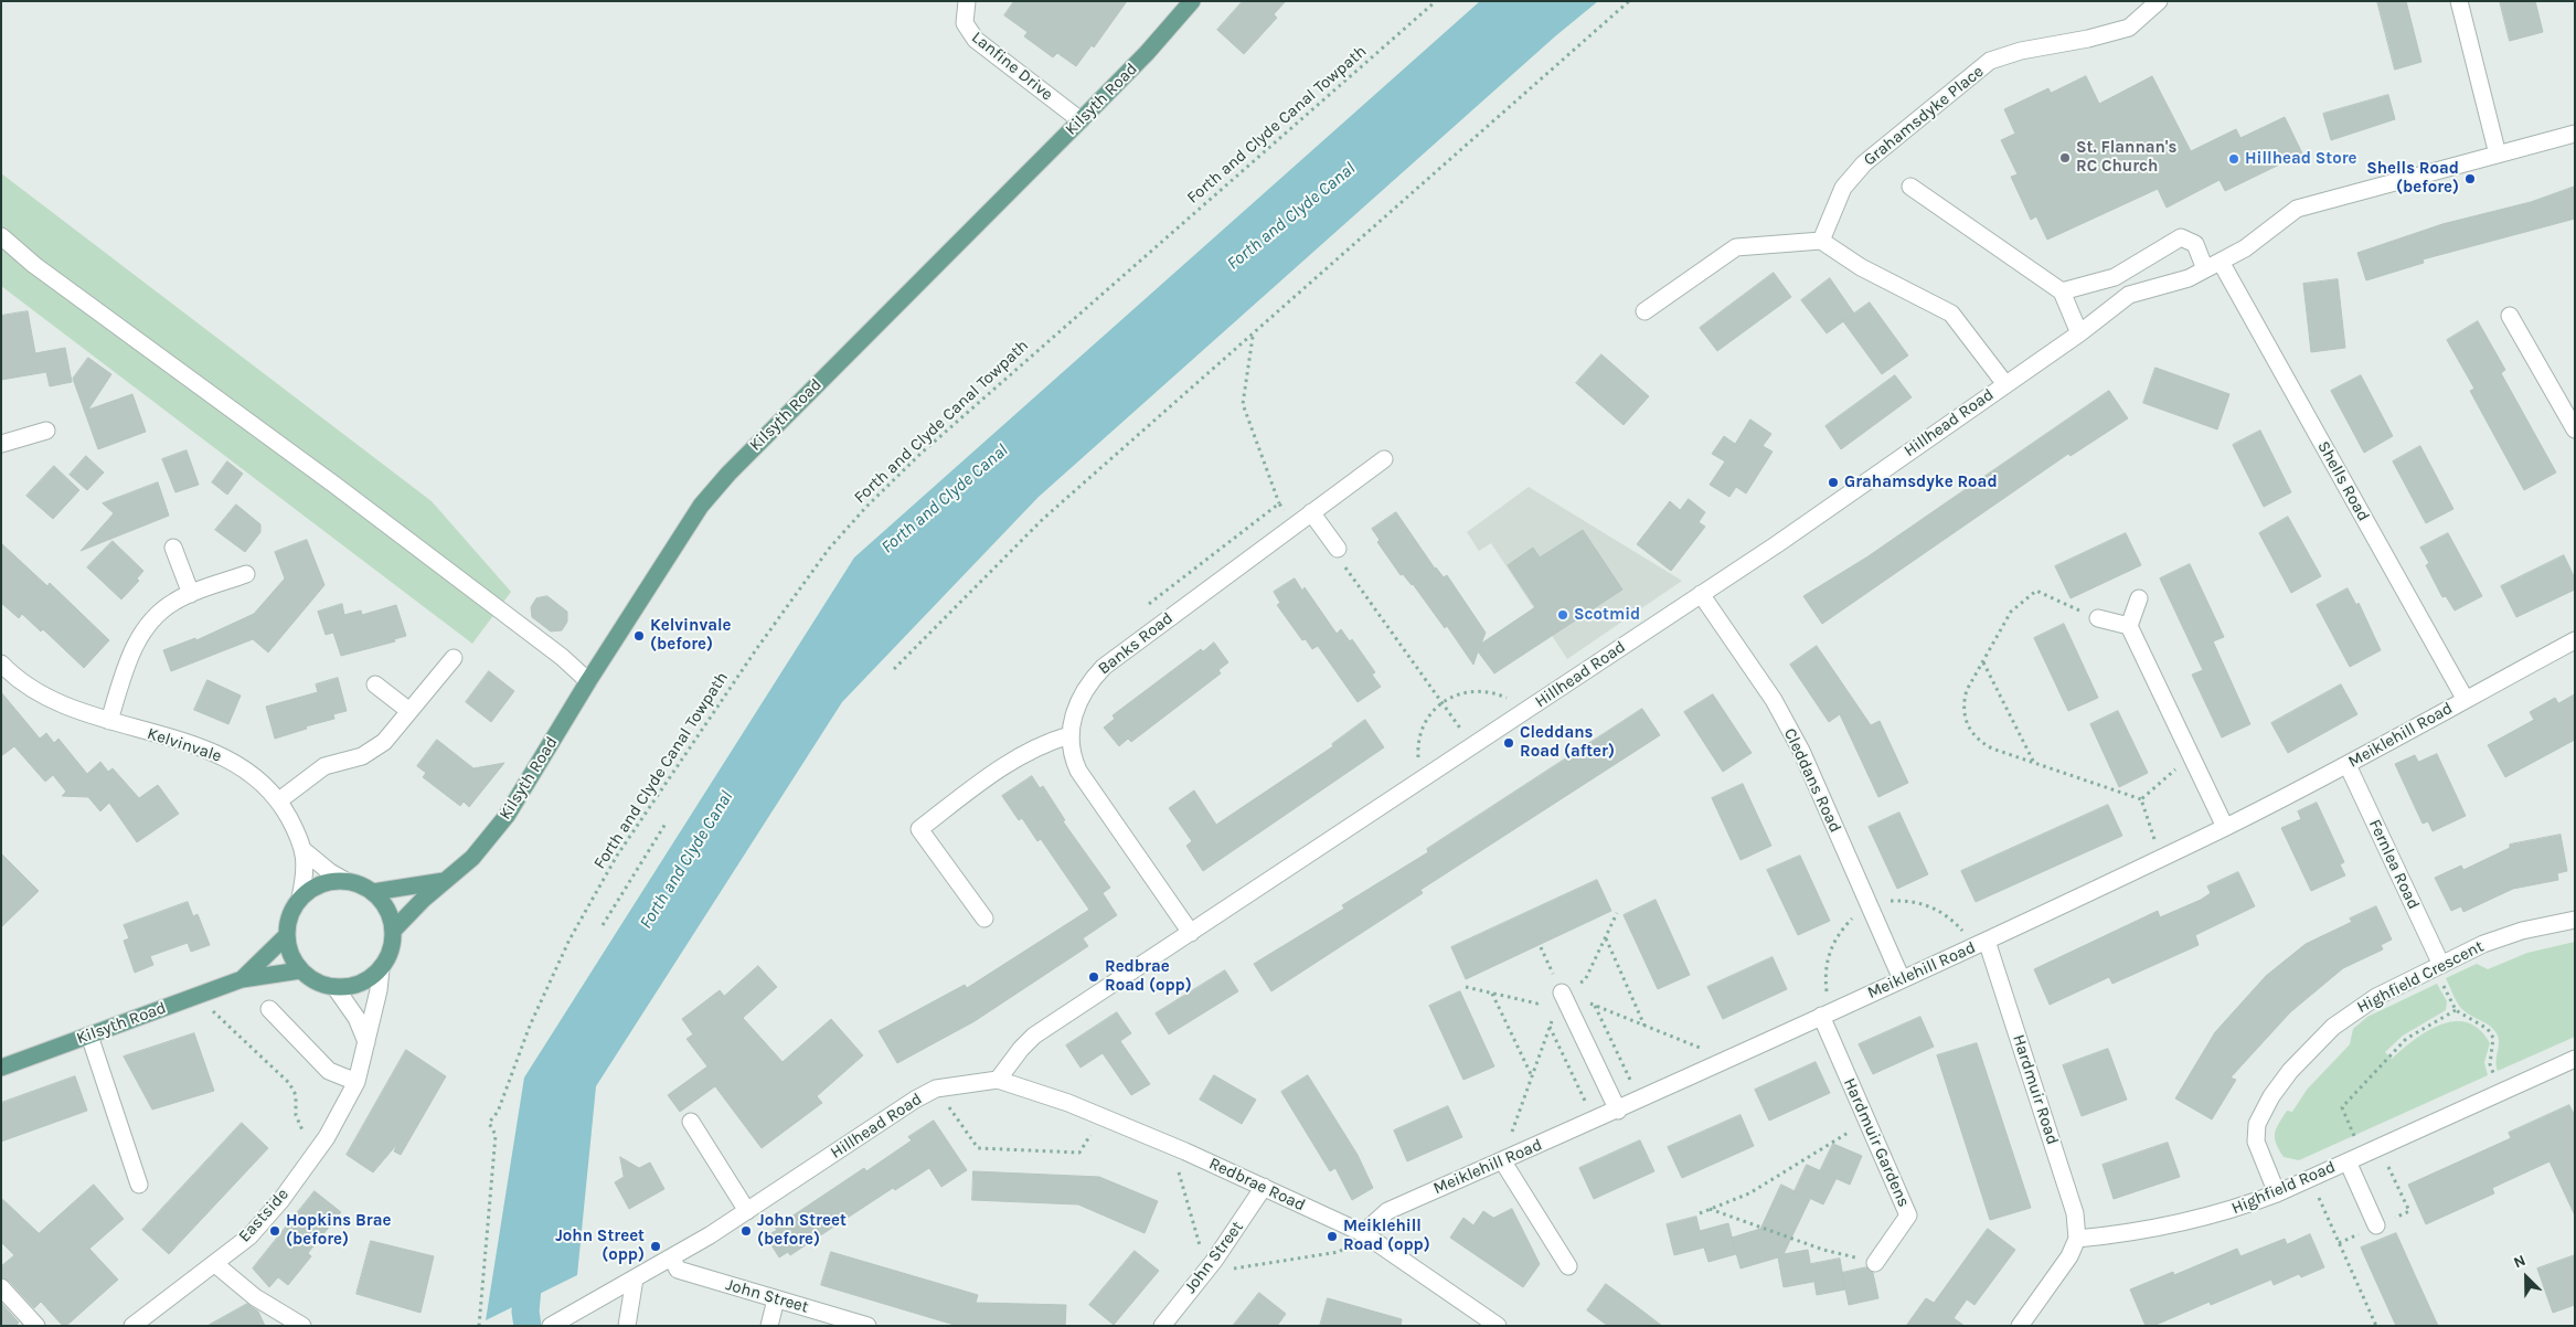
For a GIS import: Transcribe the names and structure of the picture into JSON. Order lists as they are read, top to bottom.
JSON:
{
  "streets": {
    "main road": ["Kilsyth Road"],
    "street": [
      "Lanfine Drive",
      "Grahamsdyke Place",
      "Hillhead Road",
      "Shells Road",
      "Banks Road",
      "Meiklehill Road",
      "Kelvinvale",
      "Cleddans Road",
      "Fernlea Road",
      "Highfield Crescent",
      "Hardmuir Road",
      "Hardmuir Gardens",
      "Redbrae Road",
      "Highfield Road",
      "Eastside",
      "John Street"
    ],
    "path": ["Forth and Clyde Canal Towpath"]
  },
  "crossings": [
    ["Lanfine Drive", "Kilsyth Road"],
    ["Kilsyth Road", "Kelvinvale"],
    ["Kilsyth Road", "Eastside"],
    ["Hillhead Road", "Shells Road"],
    ["Hillhead Road", "Banks Road"],
    ["Hillhead Road", "Cleddans Road"],
    ["Hillhead Road", "Redbrae Road"],
    ["Hillhead Road", "John Street"],
    ["Shells Road", "Meiklehill Road"],
    ["Meiklehill Road", "Cleddans Road"],
    ["Meiklehill Road", "Fernlea Road"],
    ["Meiklehill Road", "Hardmuir Road"],
    ["Meiklehill Road", "Hardmuir Gardens"],
    ["Meiklehill Road", "Redbrae Road"],
    ["Kelvinvale", "Eastside"],
    ["Fernlea Road", "Highfield Crescent"],
    ["Highfield Crescent", "Highfield Road"],
    ["Hardmuir Road", "Highfield Road"],
    ["Redbrae Road", "John Street"]
  ],
  "water": ["Forth and Clyde Canal"],
  "places": [
    "St. Flannan's RC Church",
    "Hillhead Store",
    "Shells Road (before)",
    "Grahamsdyke Road",
    "Scotmid",
    "Kelvinvale (before)",
    "Cleddans Road (after)",
    "Redbrae Road (opp)",
    "Hopkins Brae (before)",
    "John Street (before)",
    "Meiklehill Road (opp)",
    "John Street (opp)"
  ],
  "north": "top left"
}
